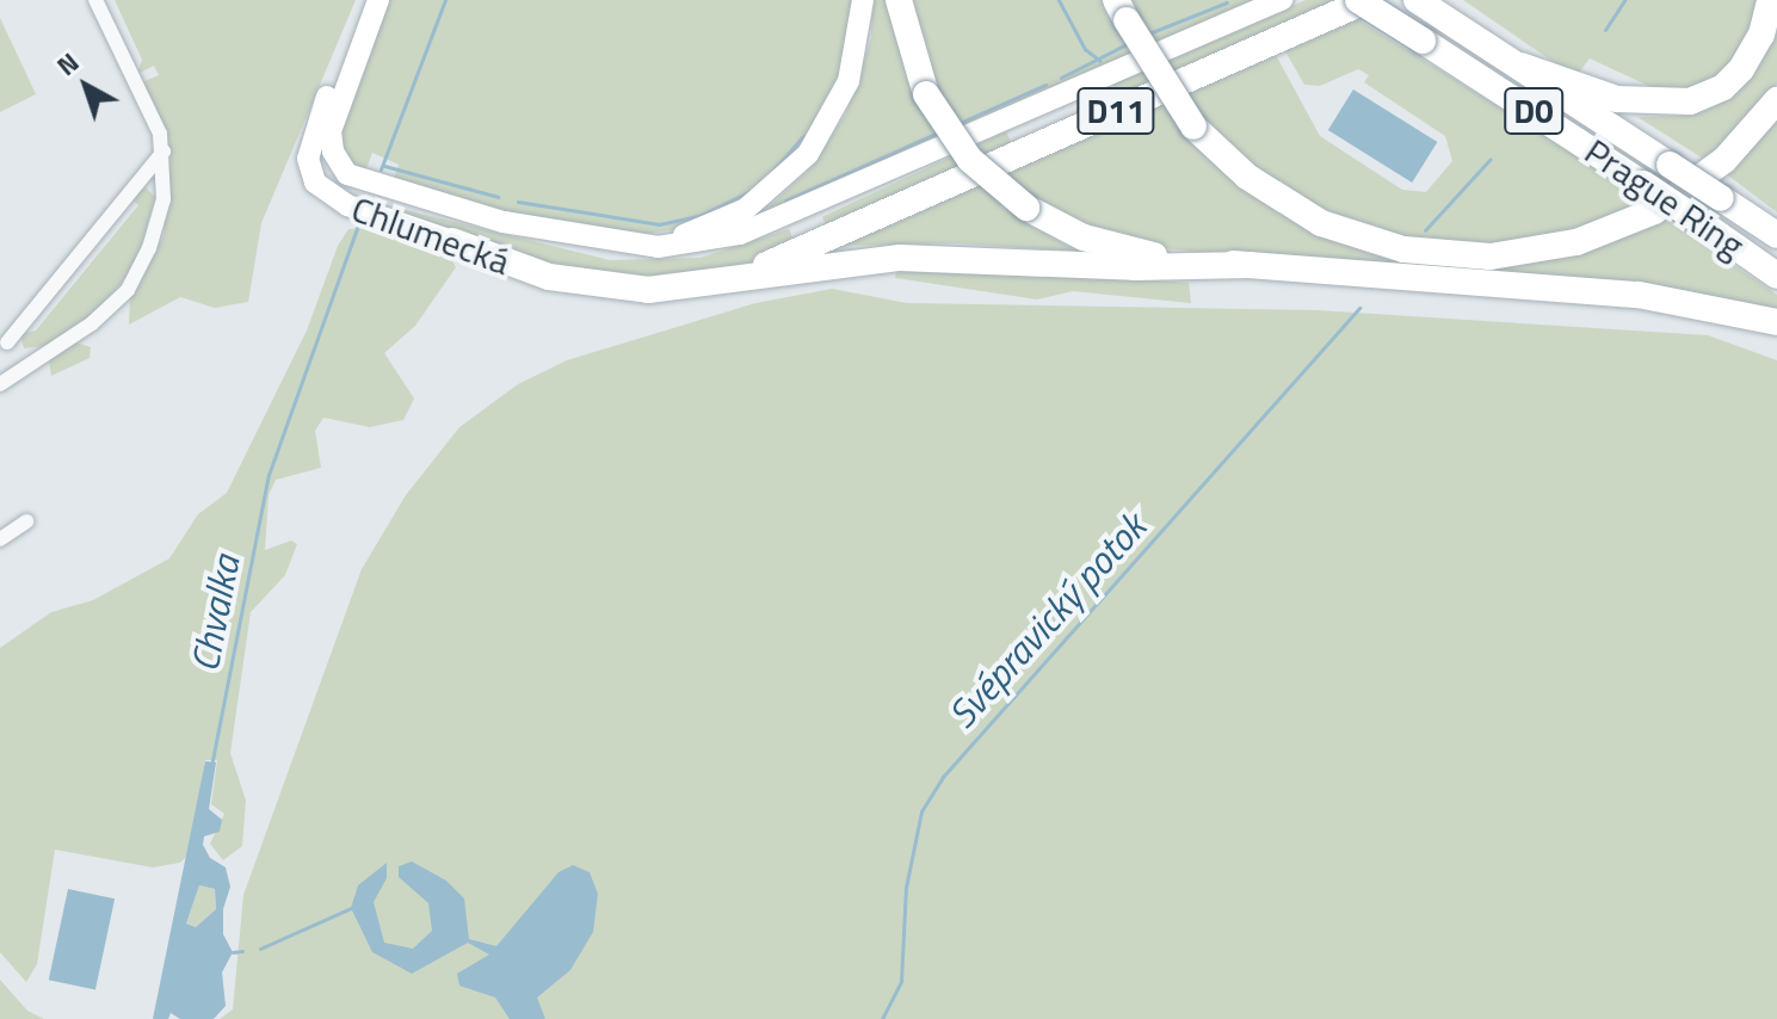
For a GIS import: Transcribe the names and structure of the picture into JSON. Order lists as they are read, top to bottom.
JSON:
{
  "streets": {
    "highway": [
      "D11",
      "D0",
      "Prague Ring",
      "Chlumecká"
    ]
  },
  "crossings": [
    ["D11", "Chlumecká"]
  ],
  "water": ["Chvalka", "Svépravický potok"],
  "north": "top left"
}
